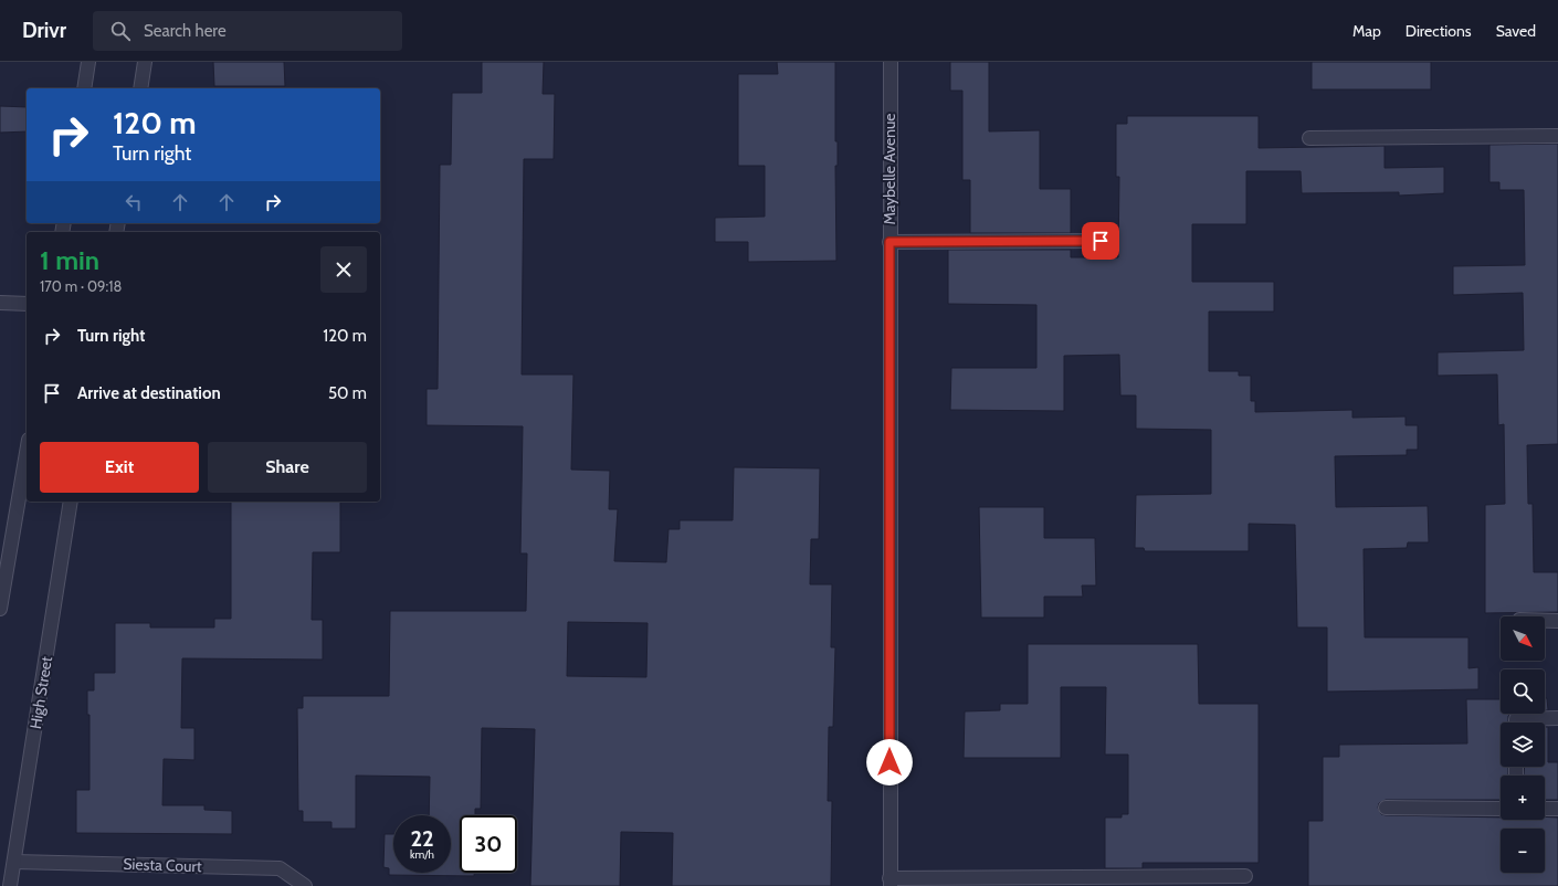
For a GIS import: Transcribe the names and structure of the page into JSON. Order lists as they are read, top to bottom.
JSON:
{
  "streets": {
    "street": ["Maybelle Avenue", "High Street", "Siesta Court"]
  },
  "crossings": [
    ["High Street", "Siesta Court"]
  ],
  "north": "bottom right",
  "page": {
    "header": "Drivr",
    "search": "Search here",
    "nav": ["Map", "Directions", "Saved"],
    "turn": ["120 m", "Turn right"],
    "heading": ["1 min", "170 m · 09:18"],
    "list": [
      {
        "name": "Turn right",
        "value": "120 m"
      },
      {
        "name": "Arrive at destination",
        "value": "50 m"
      }
    ],
    "buttons": ["Exit", "Share"],
    "map_buttons": ["+", "−"],
    "speed": "22 km/h",
    "limit": "30"
  }
}
